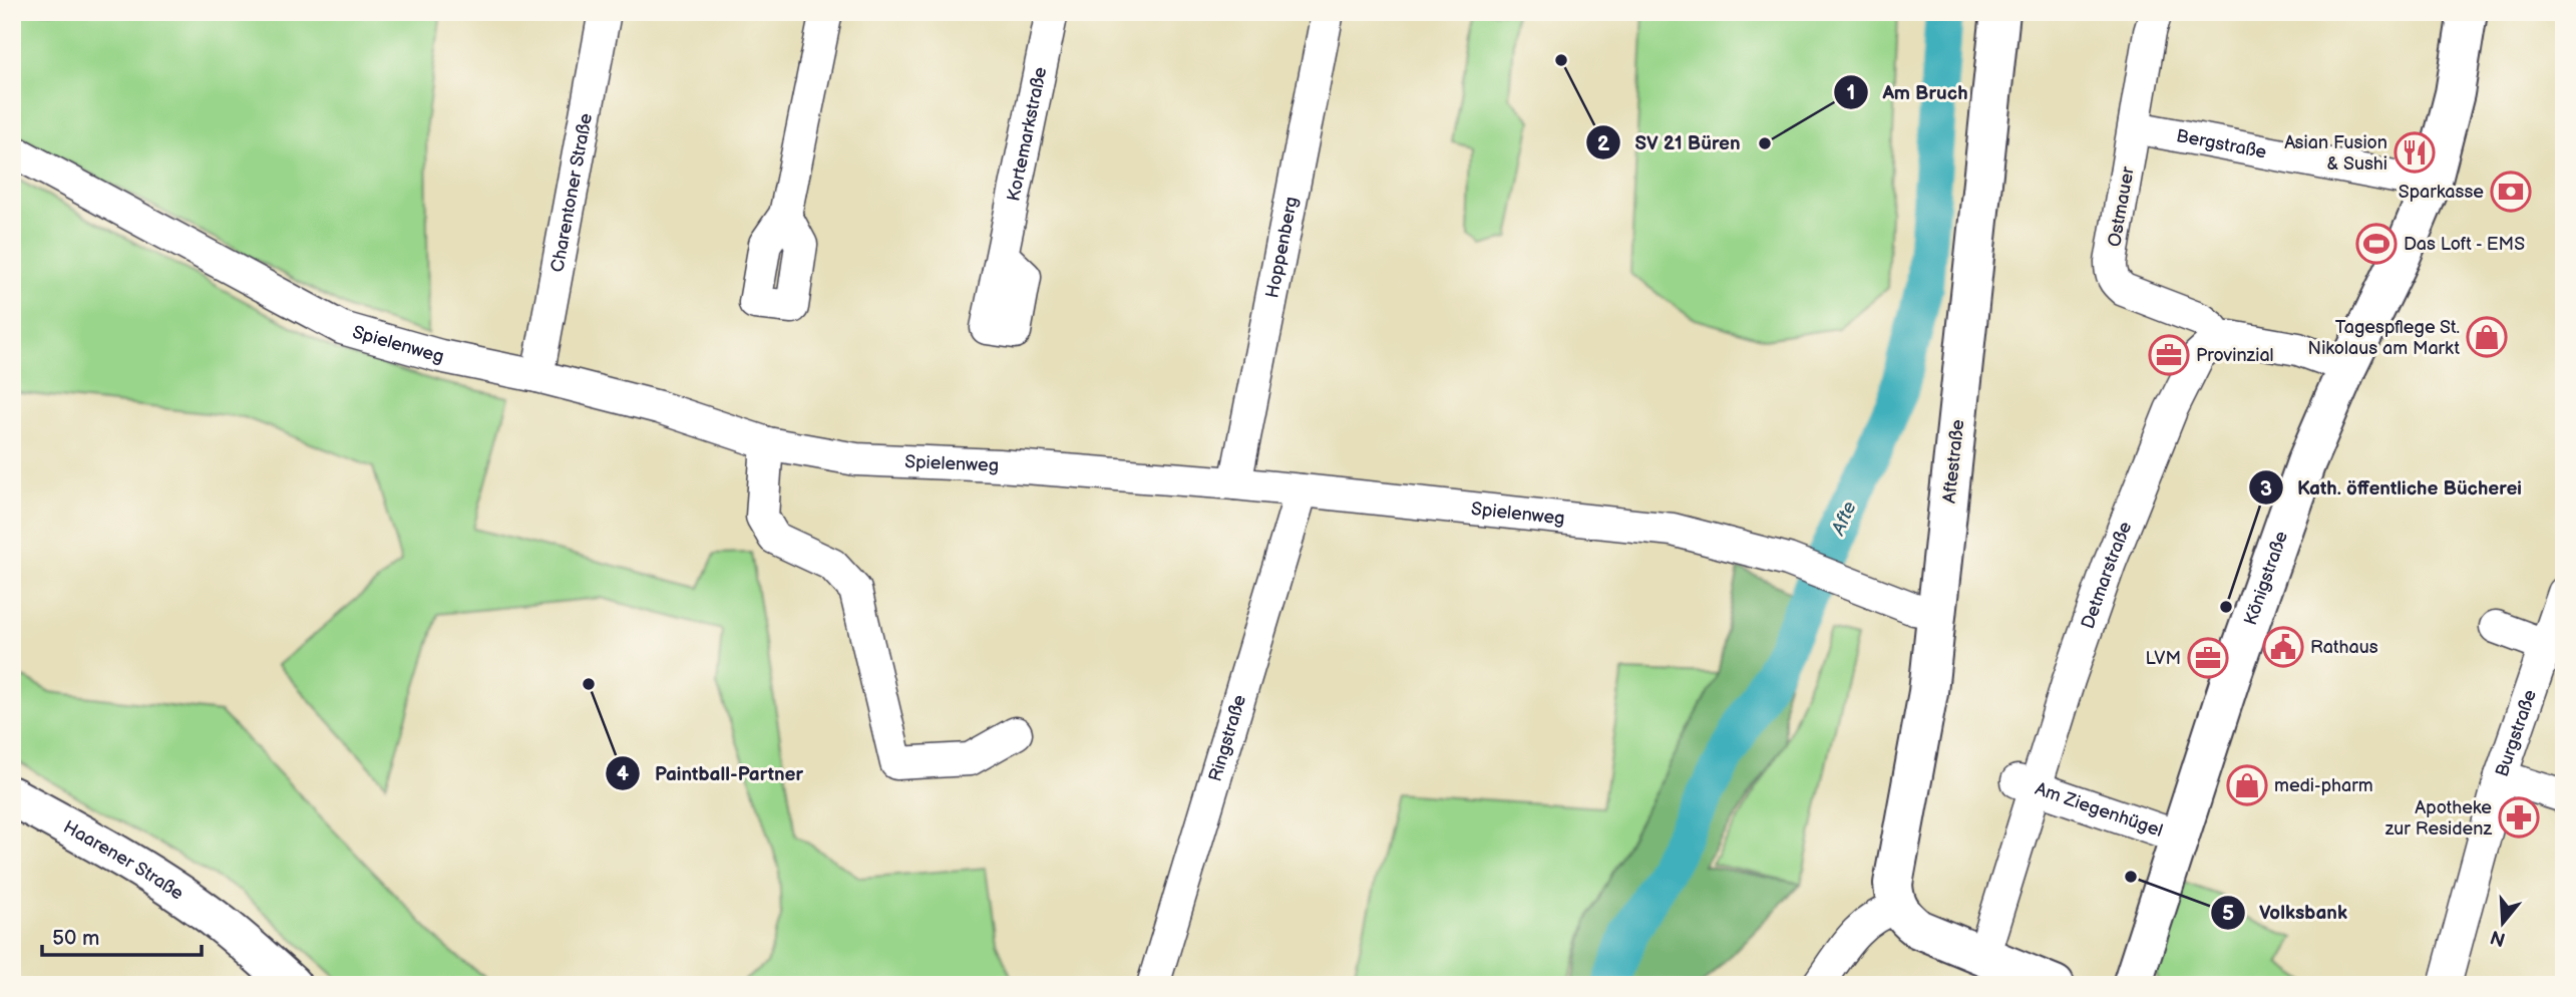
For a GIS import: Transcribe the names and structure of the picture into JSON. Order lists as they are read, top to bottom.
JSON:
{
  "streets": {
    "main road": ["Aftestraße", "Königstraße", "Haarener Straße"],
    "street": [
      "Kortemarkstraße",
      "Bergstraße",
      "Charentoner Straße",
      "Ostmauer",
      "Hoppenberg",
      "Spielenweg",
      "Detmarstraße",
      "Burgstraße",
      "Ringstraße",
      "Am Ziegenhügel"
    ]
  },
  "crossings": [
    ["Bergstraße", "Ostmauer"],
    ["Bergstraße", "Königstraße"],
    ["Charentoner Straße", "Spielenweg"],
    ["Ostmauer", "Detmarstraße"],
    ["Hoppenberg", "Spielenweg"],
    ["Spielenweg", "Aftestraße"],
    ["Spielenweg", "Ringstraße"],
    ["Detmarstraße", "Am Ziegenhügel"],
    ["Königstraße", "Am Ziegenhügel"]
  ],
  "water": ["Afte"],
  "places": {
    "other": [
      "SV 21 Büren",
      "Am Bruch",
      "Kath. öffentliche Bücherei",
      "Paintball-Partner",
      "Volksbank"
    ],
    "restaurant": ["Asian Fusion & Sushi"],
    "bank": ["Sparkasse"],
    "sports": ["Das Loft - EMS"],
    "shop": ["Tagespflege St. Nikolaus am Markt", "medi-pharm"],
    "office": ["Provinzial", "LVM"],
    "public building": ["Rathaus"],
    "pharmacy": ["Apotheke zur Residenz"]
  },
  "scale_bar": "50 m",
  "north": "bottom"
}
